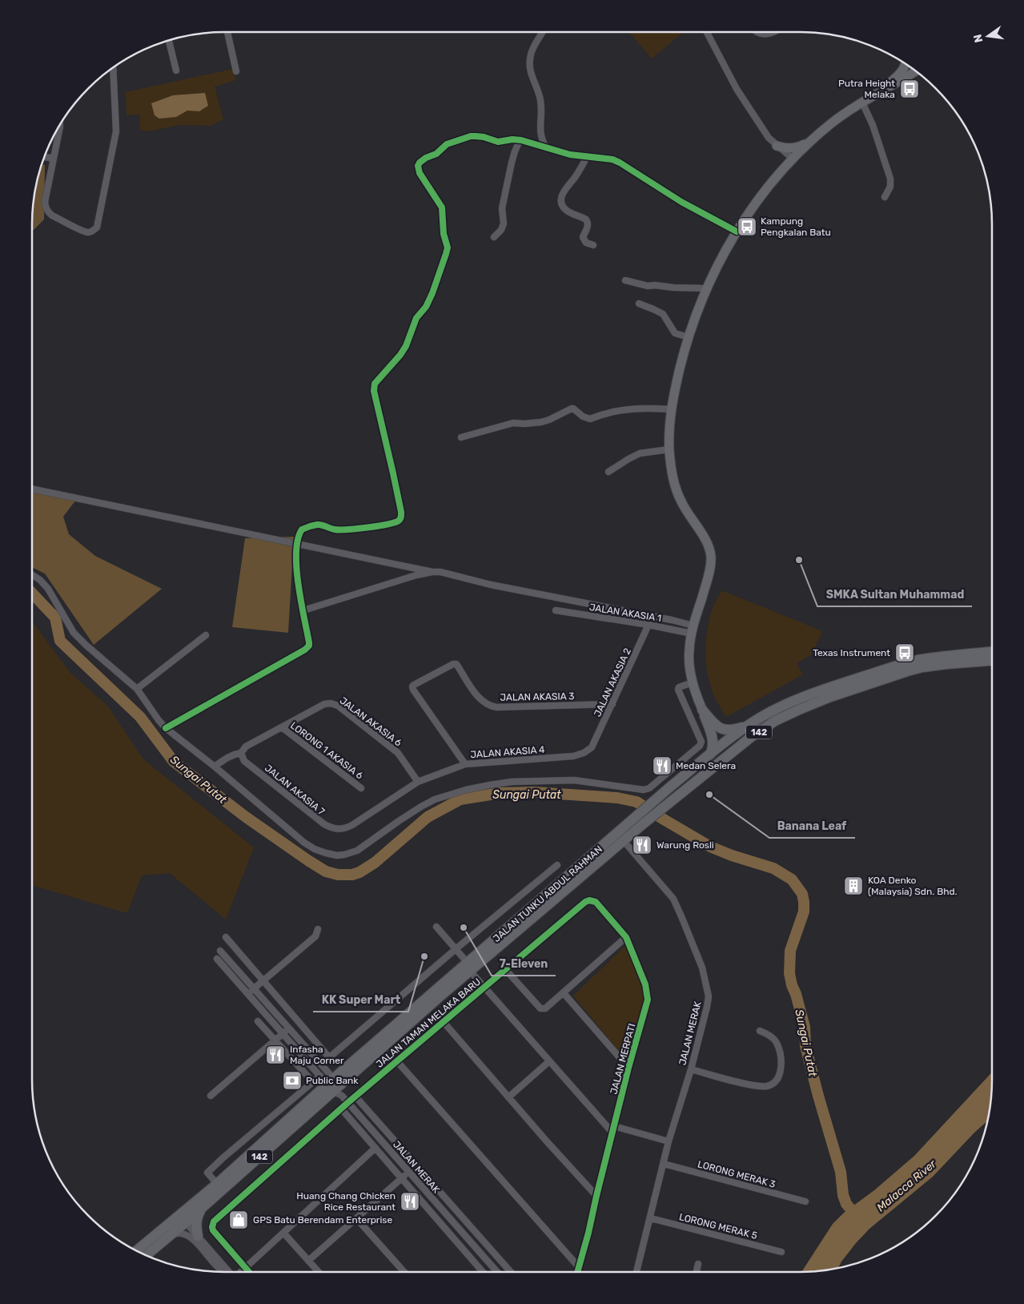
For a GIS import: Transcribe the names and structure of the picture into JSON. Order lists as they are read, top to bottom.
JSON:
{
  "streets": {
    "main road": ["142", "JALAN TUNKU ABDUL RAHMAN"],
    "street": [
      "JALAN AKASIA 1",
      "JALAN AKASIA 2",
      "JALAN AKASIA 3",
      "JALAN AKASIA 6",
      "LORONG 1 AKASIA 6",
      "JALAN AKASIA 4",
      "JALAN AKASIA 7",
      "JALAN TAMAN MELAKA BARU",
      "JALAN MERAK",
      "JALAN MERPATI",
      "LORONG MERAK 3",
      "LORONG MERAK 5"
    ]
  },
  "crossings": [
    ["JALAN AKASIA 1", "JALAN AKASIA 2"],
    ["JALAN AKASIA 2", "JALAN AKASIA 3"],
    ["JALAN AKASIA 2", "JALAN AKASIA 4"],
    ["JALAN AKASIA 3", "JALAN AKASIA 4"],
    ["JALAN AKASIA 6", "LORONG 1 AKASIA 6"],
    ["JALAN AKASIA 6", "JALAN AKASIA 4"],
    ["JALAN AKASIA 6", "JALAN AKASIA 7"],
    ["JALAN AKASIA 4", "JALAN AKASIA 7"],
    ["JALAN TUNKU ABDUL RAHMAN", "JALAN MERAK"],
    ["JALAN TAMAN MELAKA BARU", "JALAN MERAK"],
    ["JALAN TAMAN MELAKA BARU", "JALAN MERPATI"],
    ["JALAN MERAK", "LORONG MERAK 3"],
    ["JALAN MERAK", "LORONG MERAK 5"]
  ],
  "water": ["Sungai Putat", "Malacca River"],
  "places": {
    "bus stop": ["Putra Height Melaka", "Kampung Pengkalan Batu", "Texas Instrument"],
    "other": [
      "SMKA Sultan Muhammad",
      "Banana Leaf",
      "7-Eleven",
      "KK Super Mart"
    ],
    "restaurant": [
      "Medan Selera",
      "Warung Rosli",
      "Infasha Maju Corner",
      "Huang Chang Chicken Rice Restaurant"
    ],
    "building": ["KOA Denko (Malaysia) Sdn. Bhd."],
    "bank": ["Public Bank"],
    "shop": ["GPS Batu Berendam Enterprise"]
  },
  "north": "left"
}
